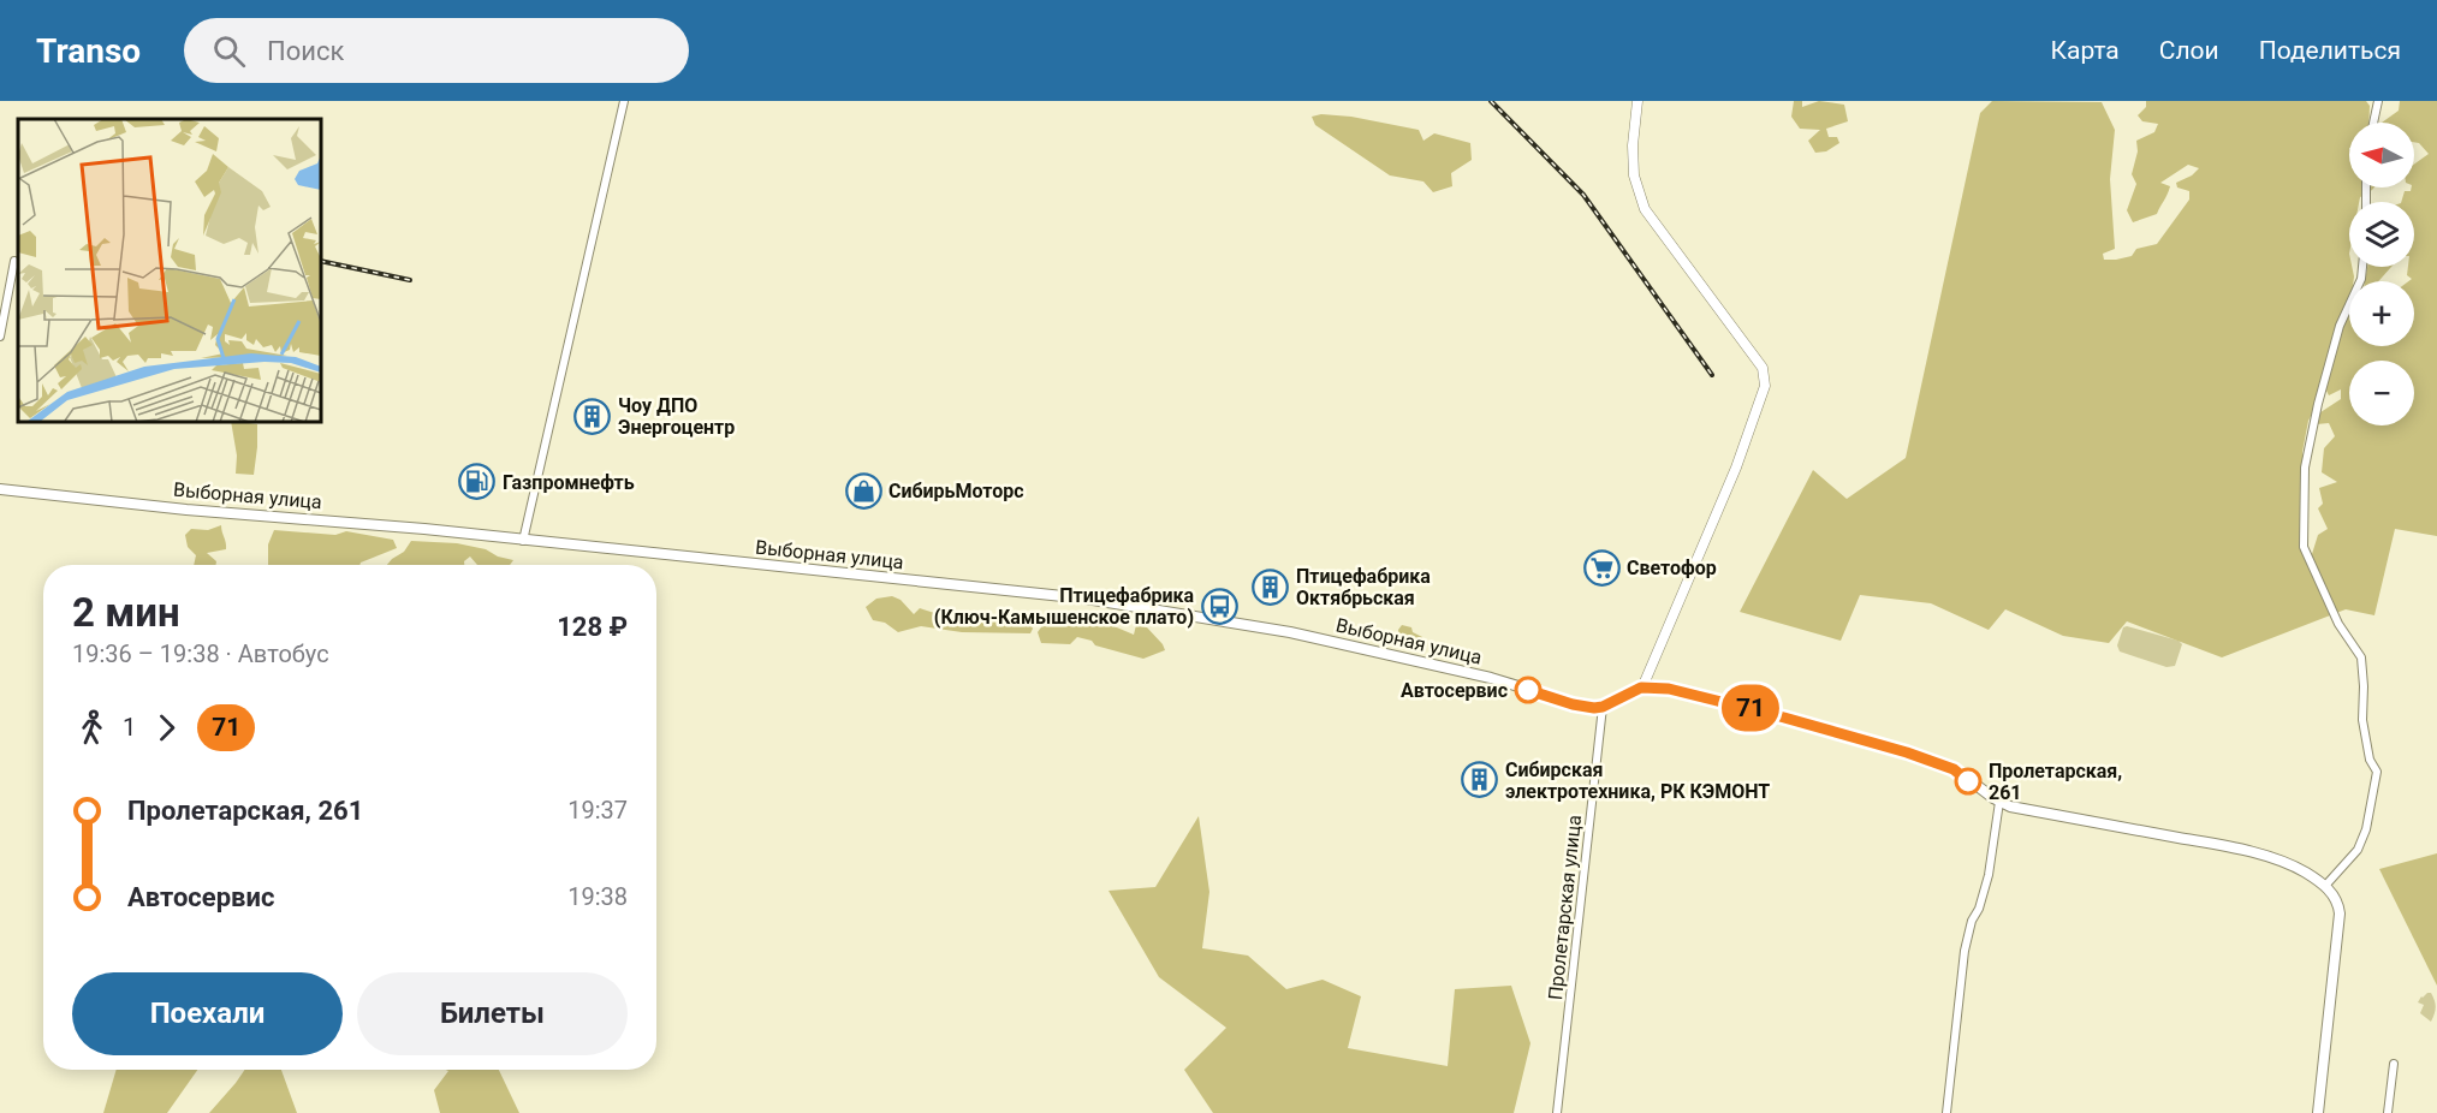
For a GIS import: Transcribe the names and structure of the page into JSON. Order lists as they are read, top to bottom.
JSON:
{
  "streets": {
    "main road": ["Выборная улица"],
    "street": ["Пролетарская улица"]
  },
  "crossings": [
    ["Выборная улица", "Пролетарская улица"]
  ],
  "places": {
    "building": ["Чоу ДПО Энергоцентр", "Птицефабрика Октябрьская", "Сибирская электротехника, РК КЭМОНТ"],
    "fuel station": ["Газпромнефть"],
    "shop": ["СибирьМоторс"],
    "supermarket": ["Светофор"],
    "bus stop": ["Птицефабрика (Ключ-Камышенское плато)"],
    "other": ["Автосервис", "Пролетарская, 261"]
  },
  "lines": ["bus line 71"],
  "north": "left",
  "page": {
    "header": "Transo",
    "search": "Поиск",
    "nav": ["Карта", "Слои", "Поделиться"],
    "on_map": "71",
    "map_buttons": ["+", "−"],
    "heading": ["2 мин", "19:36 – 19:38 · Автобус", "128 ₽"],
    "legs": ["1", "71"],
    "list": [
      {
        "name": "Пролетарская, 261",
        "value": "19:37"
      },
      {
        "name": "Автосервис",
        "value": "19:38"
      }
    ],
    "buttons": ["Поехали", "Билеты"]
  }
}
